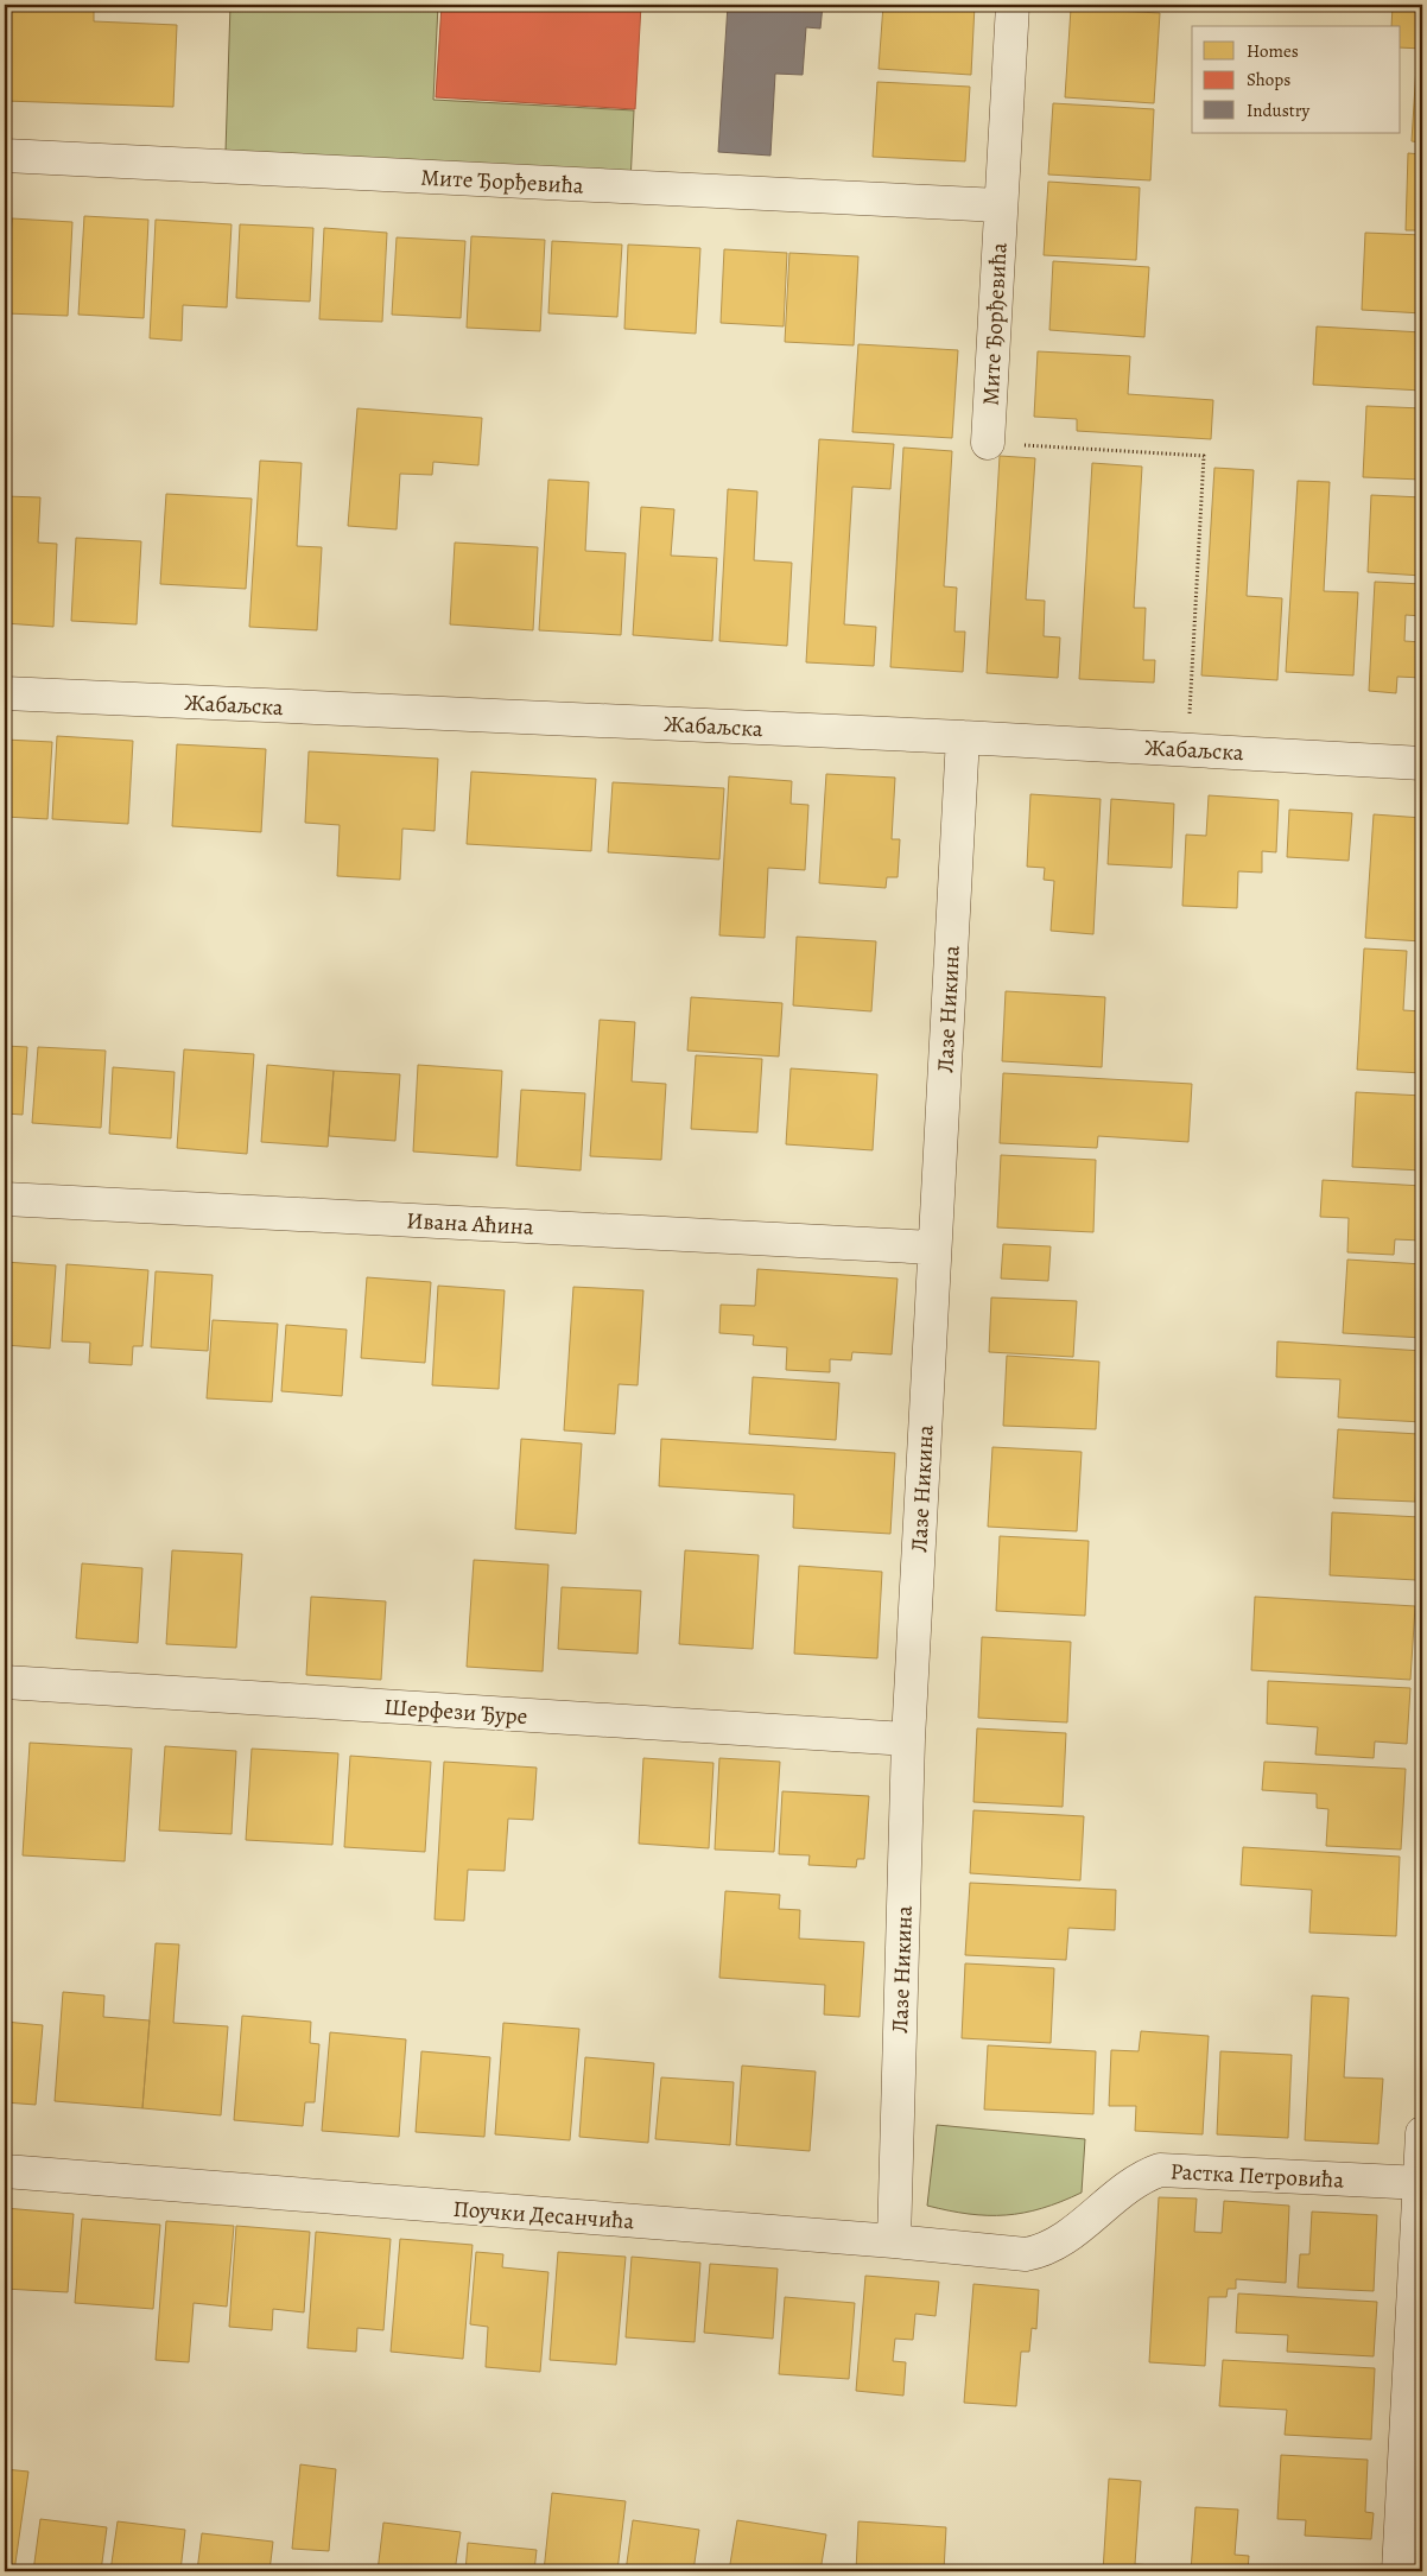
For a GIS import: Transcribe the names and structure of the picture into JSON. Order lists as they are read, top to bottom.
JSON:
{
  "streets": {
    "street": [
      "Мите Ђорђевића",
      "Жабаљска",
      "Лазе Никина",
      "Ивана Аћина",
      "Шерфези Ђуре",
      "Растка Петровића",
      "Поучки Десанчића"
    ]
  },
  "crossings": [
    ["Жабаљска", "Лазе Никина"],
    ["Лазе Никина", "Ивана Аћина"],
    ["Лазе Никина", "Шерфези Ђуре"],
    ["Лазе Никина", "Поучки Десанчића"],
    ["Растка Петровића", "Поучки Десанчића"]
  ],
  "legend": ["Homes", "Shops", "Industry"]
}
